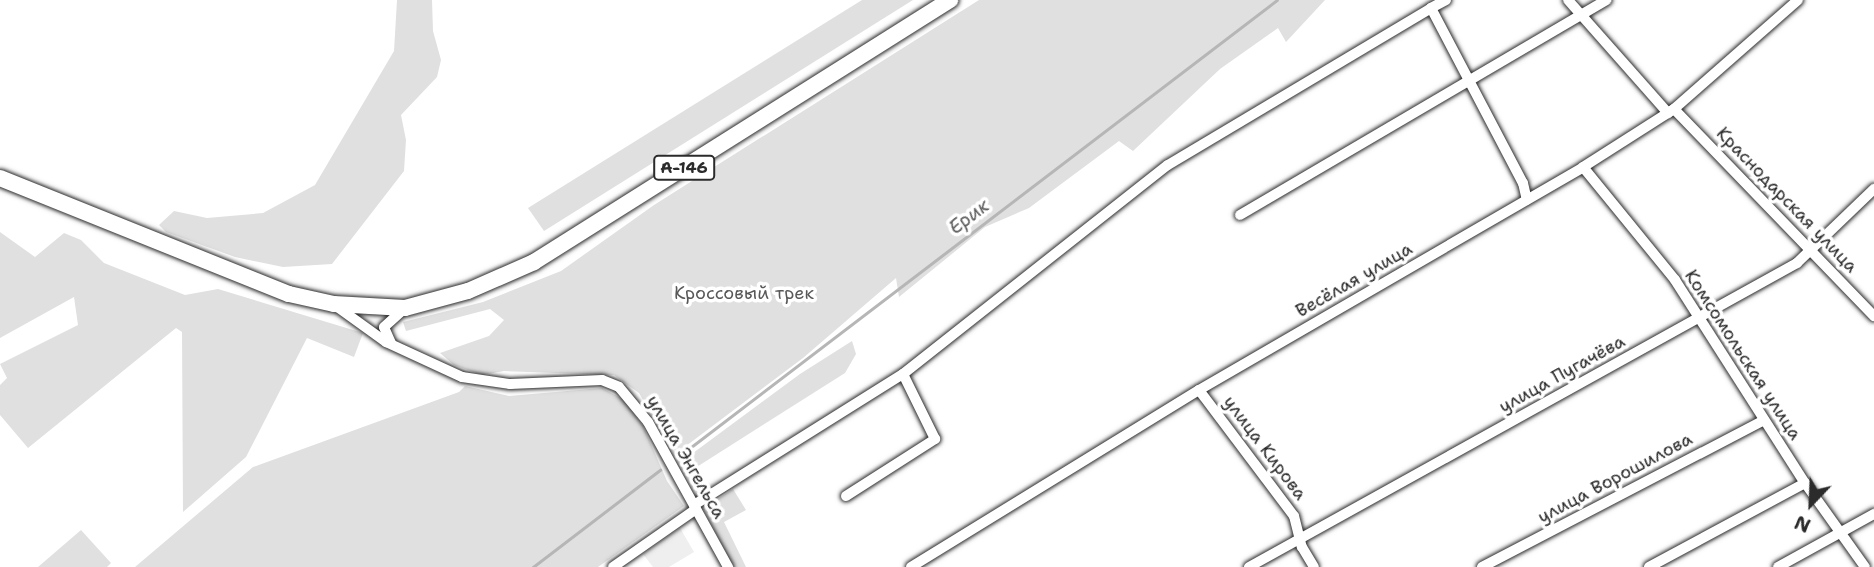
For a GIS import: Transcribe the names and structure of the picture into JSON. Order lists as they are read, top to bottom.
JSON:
{
  "streets": {
    "highway": ["А-146"],
    "street": [
      "Краснодарская улица",
      "Весёлая улица",
      "Комсомольская улица",
      "улица Пугачёва",
      "улица Кирова",
      "улица Энгельса",
      "улица Ворошилова"
    ]
  },
  "crossings": [
    ["А-146", "улица Энгельса"],
    ["Краснодарская улица", "Весёлая улица"],
    ["Краснодарская улица", "улица Пугачёва"],
    ["Весёлая улица", "Комсомольская улица"],
    ["Весёлая улица", "улица Кирова"],
    ["Комсомольская улица", "улица Пугачёва"],
    ["Комсомольская улица", "улица Ворошилова"],
    ["улица Пугачёва", "улица Кирова"]
  ],
  "water": ["Ерик"],
  "parks": ["Кроссовый трек"],
  "north": "bottom left"
}
